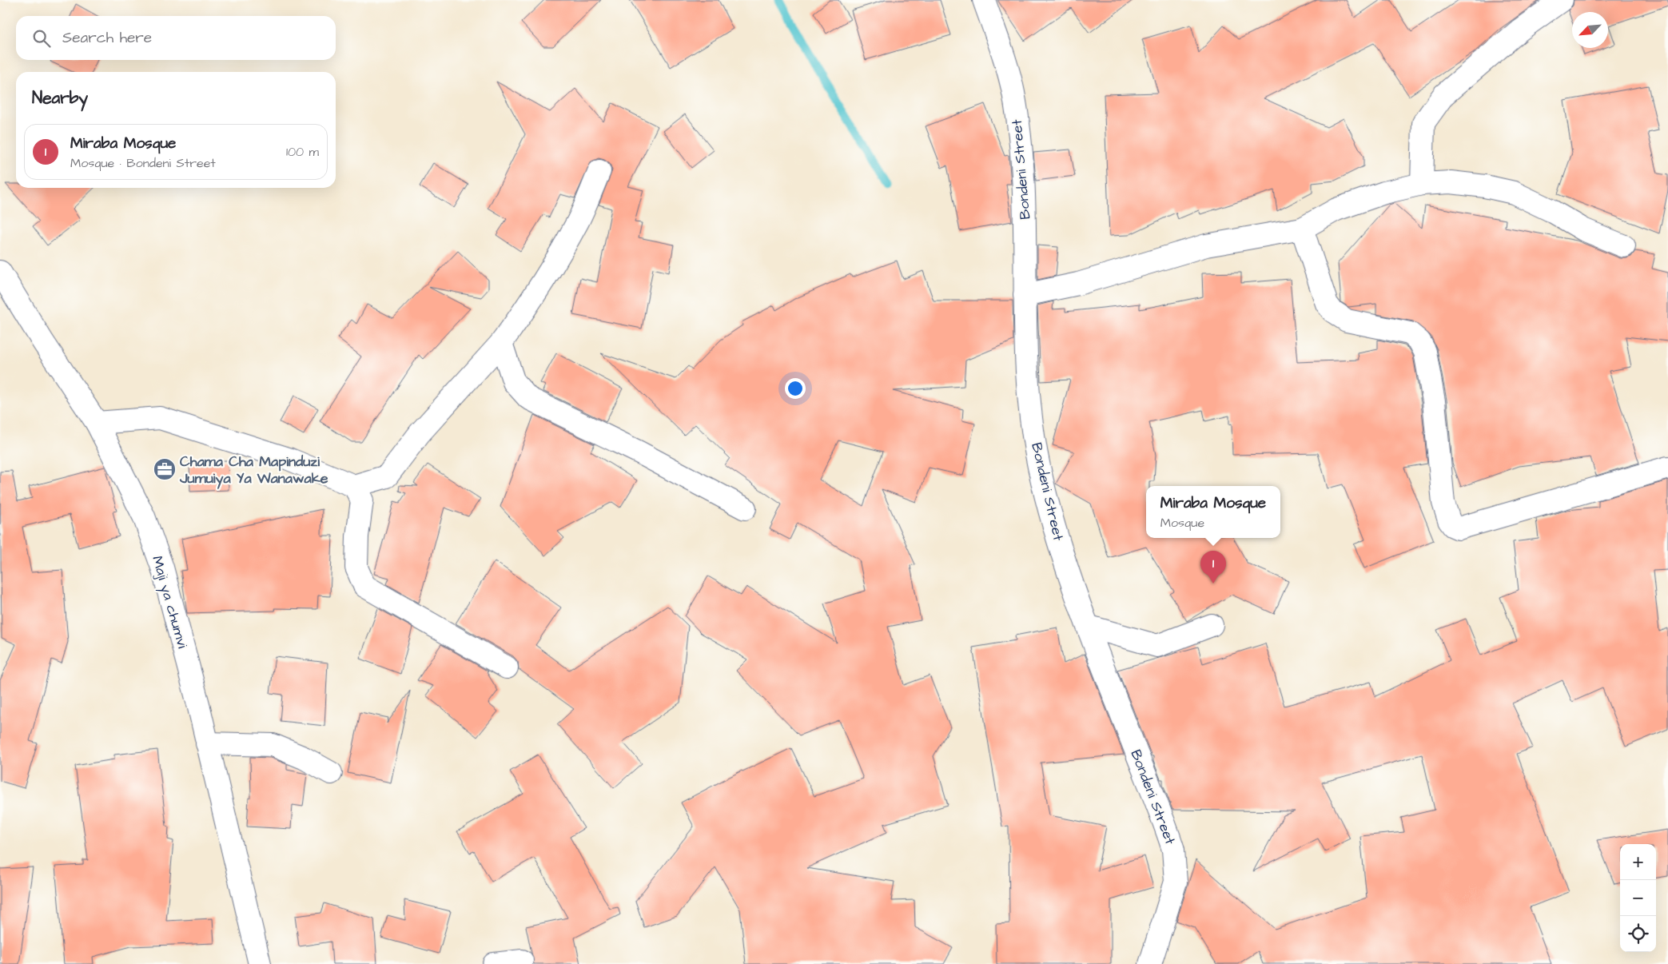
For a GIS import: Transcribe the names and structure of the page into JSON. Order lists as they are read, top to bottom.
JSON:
{
  "streets": {
    "street": ["Bondeni Street", "Maji ya chumvi"]
  },
  "places": {
    "office": ["Chama Cha Mapinduzi Jumuiya Ya Wanawake"]
  },
  "north": "bottom left",
  "page": {
    "search": "Search here",
    "heading": "Nearby",
    "list": [
      {
        "mark": "1",
        "name": "Miraba Mosque",
        "note": "Mosque · Bondeni Street",
        "value": "100 m"
      }
    ],
    "popup": ["Miraba Mosque", "Mosque"],
    "pins": "1",
    "map_buttons": ["+", "−"]
  }
}
